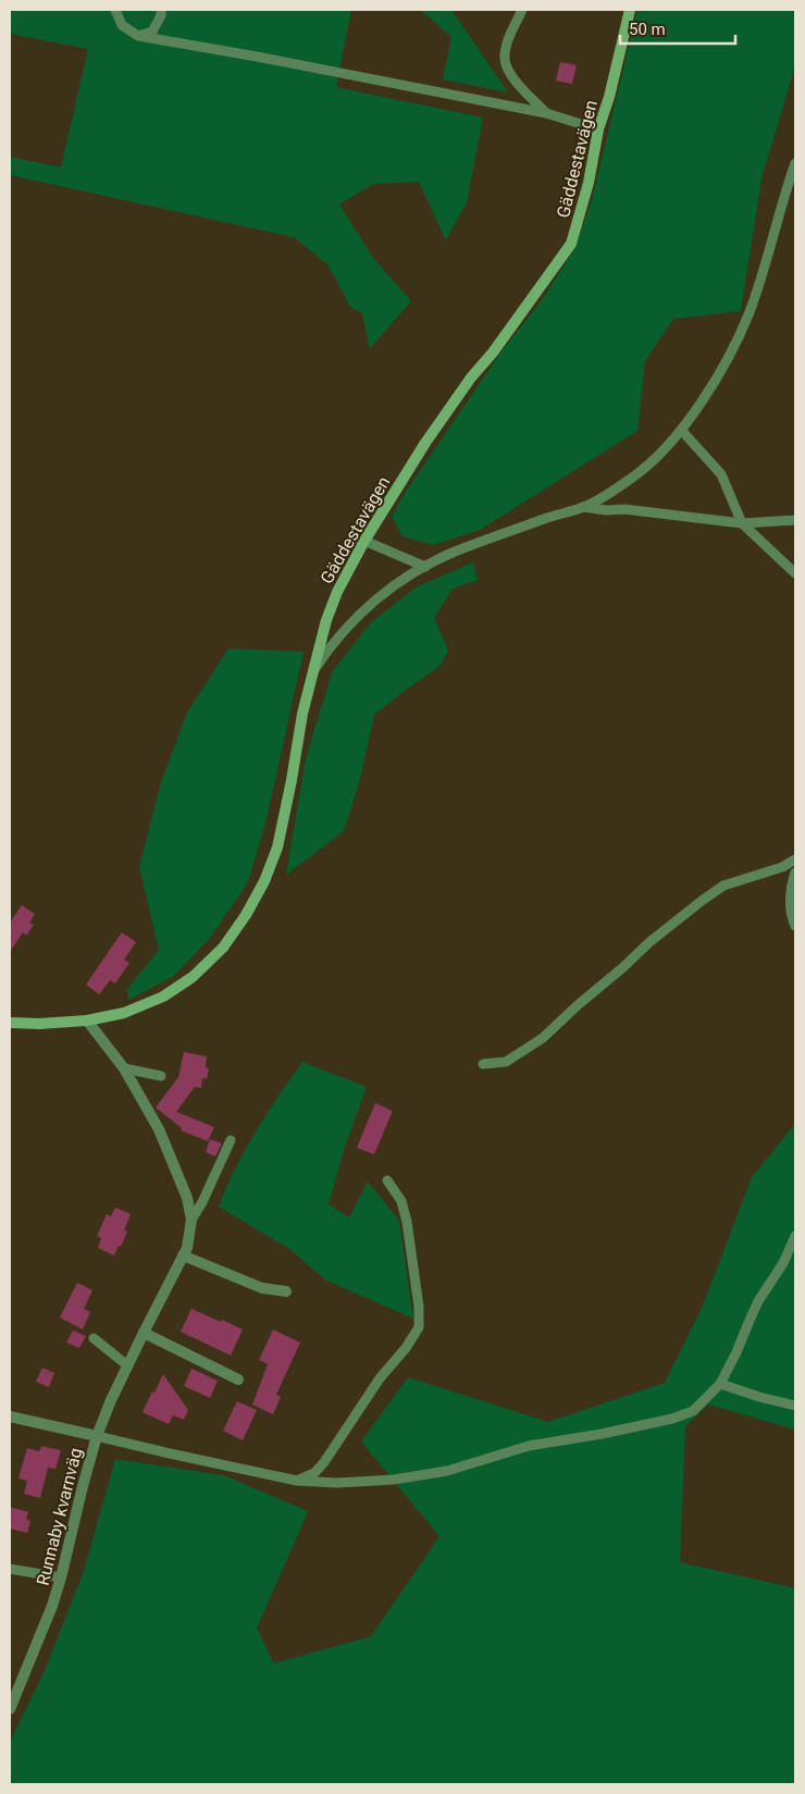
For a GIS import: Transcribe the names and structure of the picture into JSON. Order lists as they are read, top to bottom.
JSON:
{
  "streets": {
    "street": ["Gäddestavägen", "Runnaby kvarnväg"]
  },
  "crossings": [
    ["Gäddestavägen", "Runnaby kvarnväg"]
  ],
  "scale_bar": "50 m"
}
